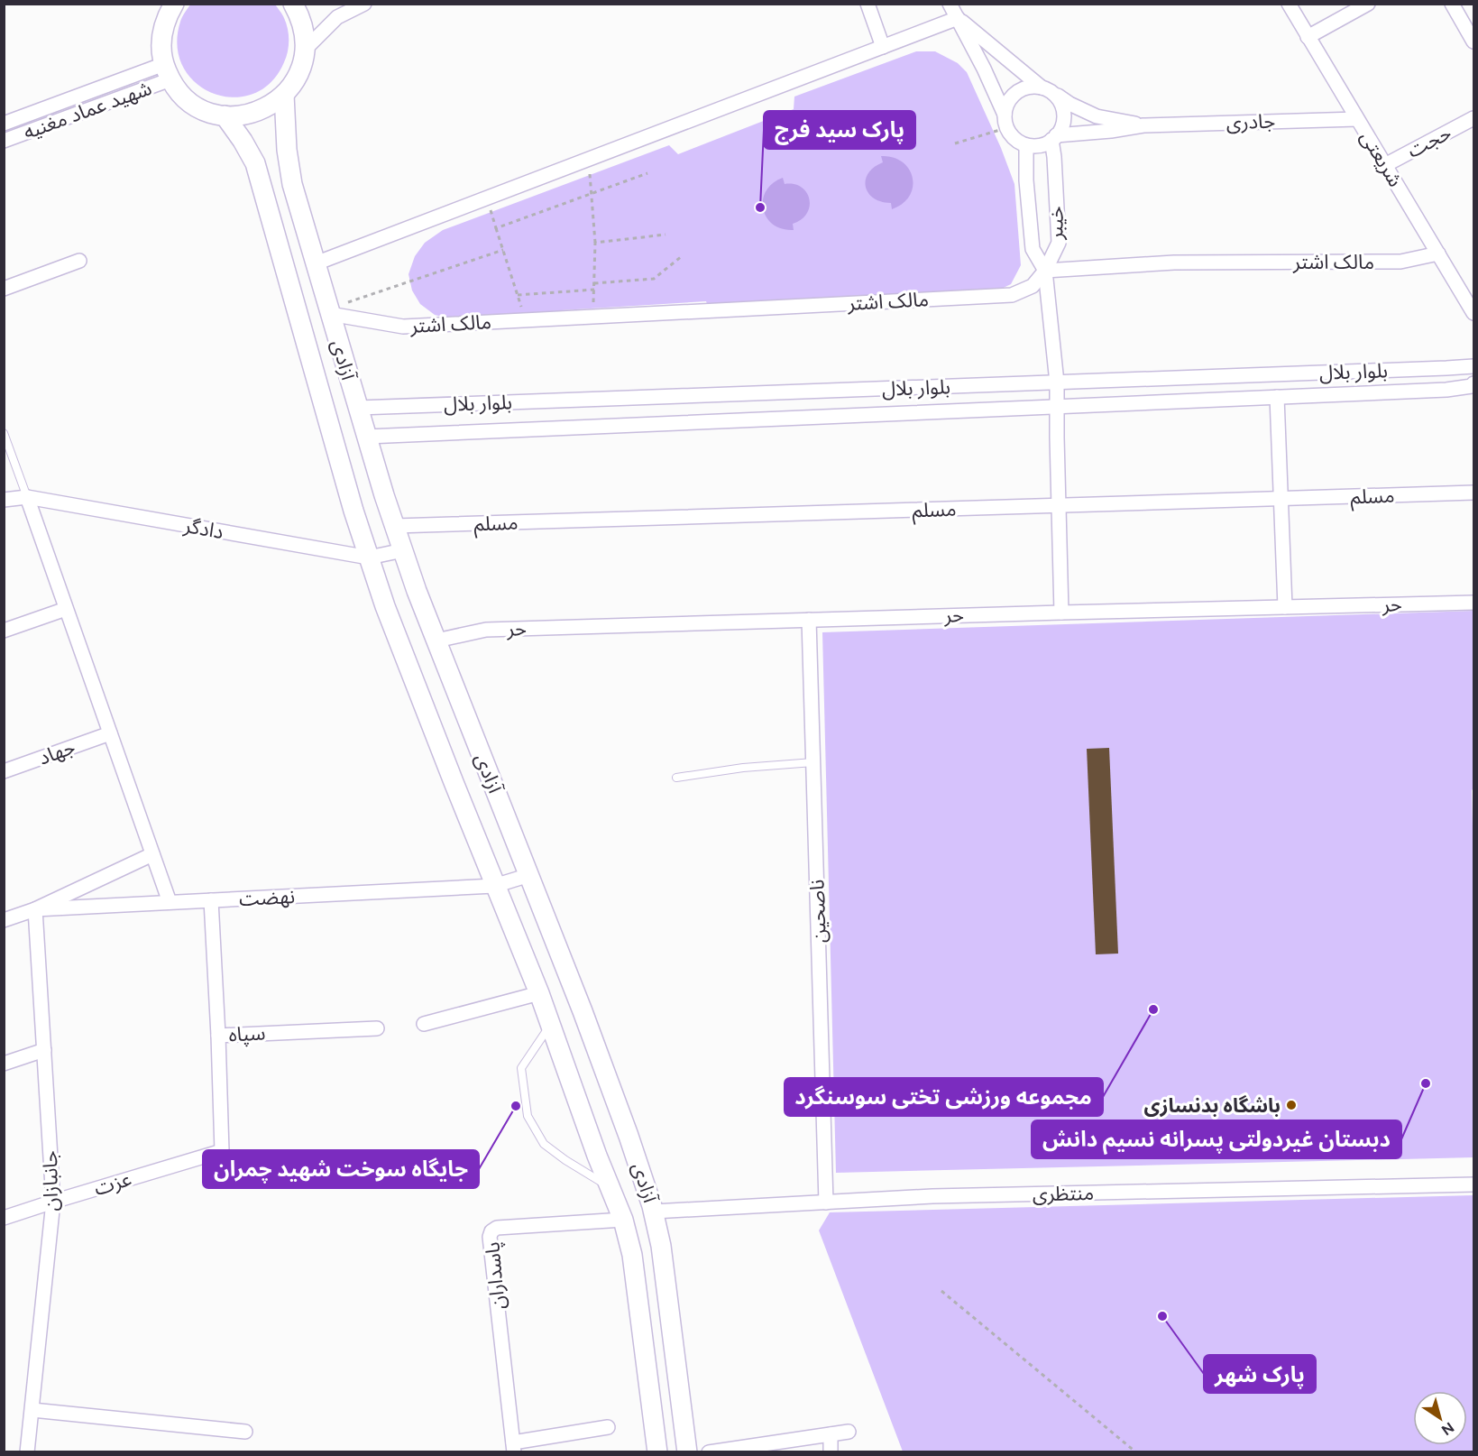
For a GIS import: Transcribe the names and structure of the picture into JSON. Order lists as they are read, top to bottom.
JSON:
{
  "streets": {
    "main road": ["آزادی"],
    "street": [
      "شهید عماد مغنیه",
      "جادری",
      "حجت",
      "شریعتی",
      "خیبر",
      "مالک اشتر",
      "بلوار بلال",
      "مسلم",
      "دادگر",
      "حر",
      "جهاد",
      "نهضت",
      "ناصحین",
      "سپاه",
      "جانبازان",
      "عزت",
      "منتظری",
      "پاسداران"
    ]
  },
  "crossings": [
    ["جادری", "شریعتی"],
    ["حجت", "شریعتی"],
    ["شریعتی", "مالک اشتر"],
    ["خیبر", "مالک اشتر"],
    ["مالک اشتر", "آزادی"],
    ["آزادی", "بلوار بلال"],
    ["آزادی", "مسلم"],
    ["آزادی", "دادگر"],
    ["آزادی", "حر"],
    ["آزادی", "نهضت"],
    ["آزادی", "منتظری"],
    ["آزادی", "پاسداران"],
    ["حر", "ناصحین"],
    ["نهضت", "سپاه"],
    ["نهضت", "جانبازان"],
    ["ناصحین", "منتظری"],
    ["سپاه", "عزت"],
    ["جانبازان", "عزت"]
  ],
  "places": [
    "پارک سید فرج",
    "مجموعه ورزشی تختی سوسنگرد",
    "دبستان غیردولتی پسرانه نسیم دانش",
    "باشگاه بدنسازی",
    "جایگاه سوخت شهید چمران",
    "پارک شهر"
  ],
  "north": "bottom right"
}
